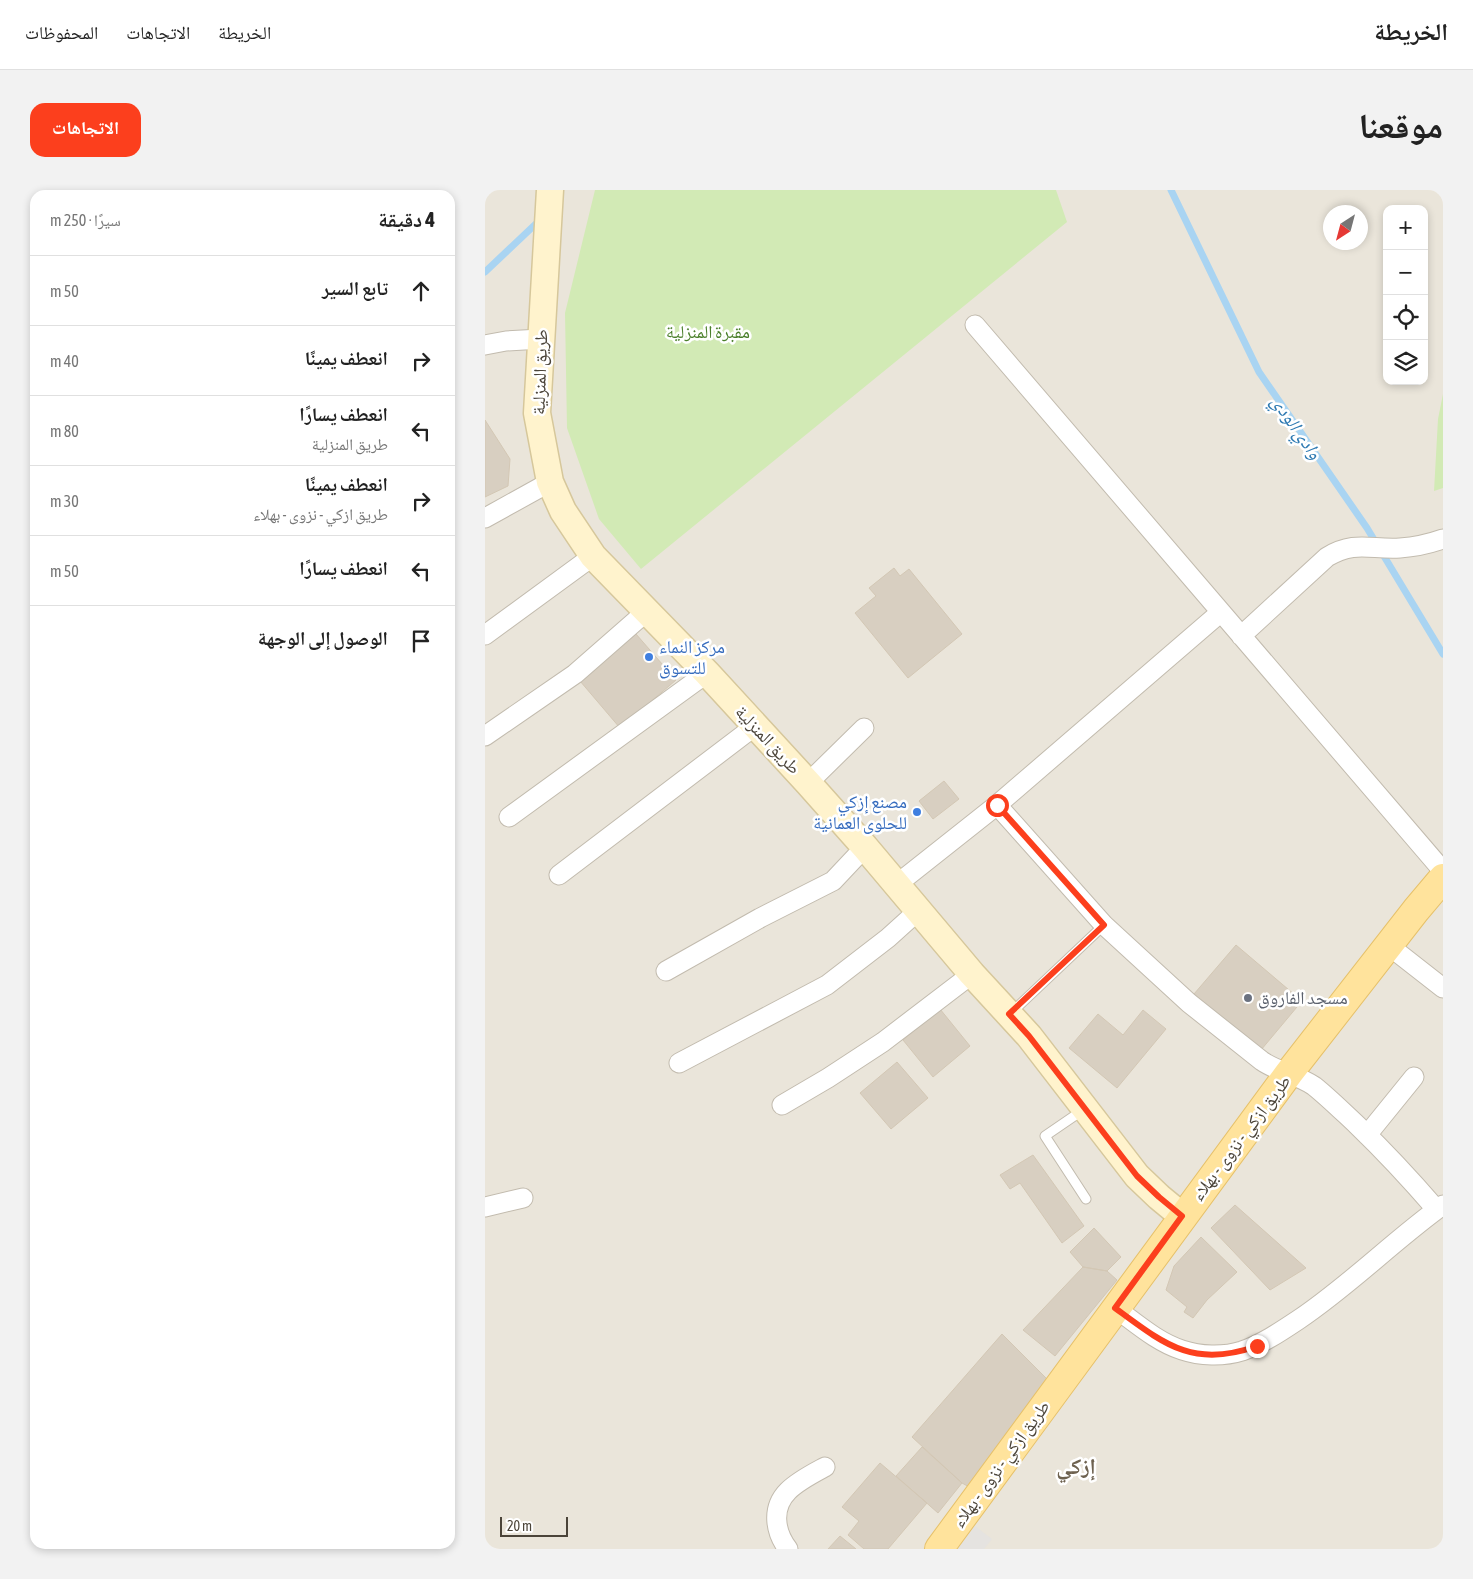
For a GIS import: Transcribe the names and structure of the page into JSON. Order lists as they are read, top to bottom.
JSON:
{
  "streets": {
    "main road": ["طريق ازكي - نزوى - بهلاء"],
    "street": ["طريق المنزلية"]
  },
  "crossings": [
    ["طريق المنزلية", "طريق ازكي - نزوى - بهلاء"]
  ],
  "districts": ["إزكي"],
  "water": ["وادي الودي"],
  "parks": ["مقبرة المنزلية"],
  "places": ["مركز النماء للتسوق", "مصنع إزكي للحلوى العمانية", "مسجد الفاروق"],
  "scale_bar": "20 m",
  "north": "bottom left",
  "page": {
    "header": "الخريطة",
    "nav": ["الخريطة", "الاتجاهات", "المحفوظات"],
    "title": "موقعنا",
    "buttons": "الاتجاهات",
    "heading": ["4 دقيقة", "سيرًا · 250 m"],
    "map_buttons": ["+", "−"],
    "list": [
      ["تابع السير", "50 m"],
      ["انعطف يمينًا", "40 m"],
      ["انعطف يسارًا", "طريق المنزلية", "80 m"],
      ["انعطف يمينًا", "طريق ازكي - نزوى - بهلاء", "30 m"],
      ["انعطف يسارًا", "50 m"],
      "الوصول إلى الوجهة"
    ],
    "scale": "20 m"
  }
}
